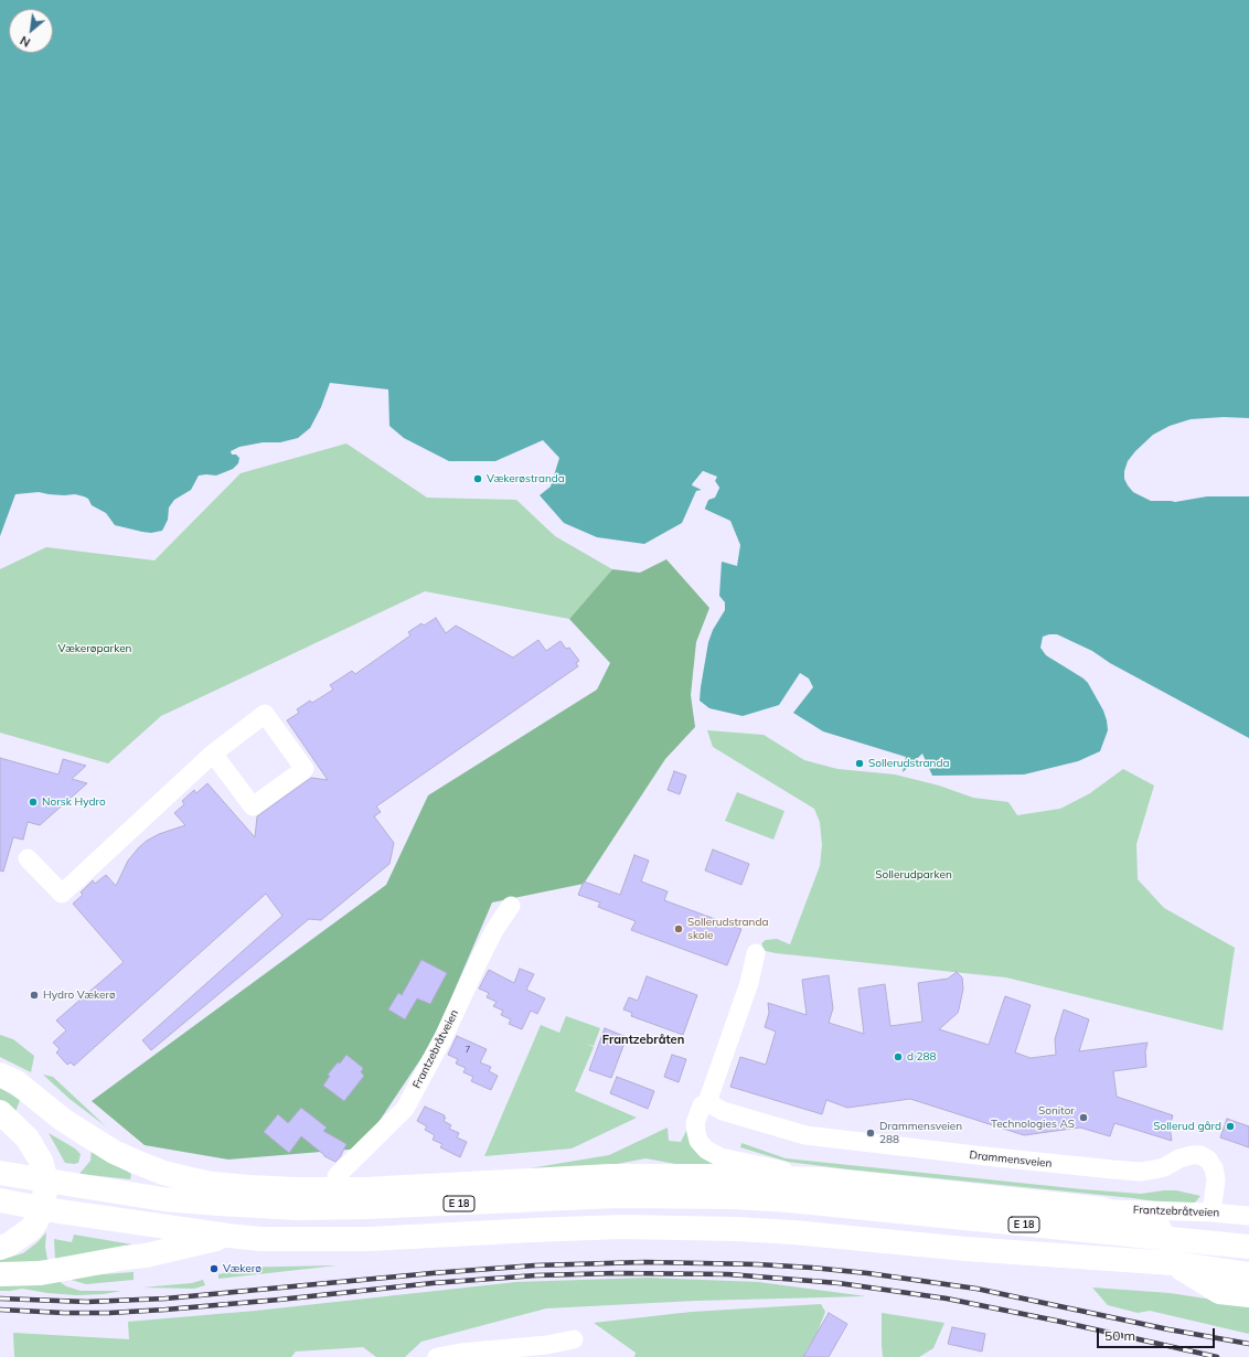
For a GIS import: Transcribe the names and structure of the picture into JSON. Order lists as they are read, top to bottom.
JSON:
{
  "streets": {
    "highway": ["E 18"],
    "street": ["Frantzebråtveien", "Drammensveien"]
  },
  "crossings": [
    ["Frantzebråtveien", "Drammensveien"]
  ],
  "districts": ["Frantzebråten"],
  "parks": ["Vækerøparken", "Sollerudparken"],
  "places": [
    "Vækerøstranda",
    "Sollerudstranda",
    "Norsk Hydro",
    "Sollerudstranda skole",
    "Hydro Vækerø",
    "d 288",
    "Sonitor Technologies AS",
    "Sollerud gård",
    "Drammensveien 288",
    "Vækerø"
  ],
  "house_numbers": ["7"],
  "scale_bar": "50 m",
  "north": "bottom left"
}
